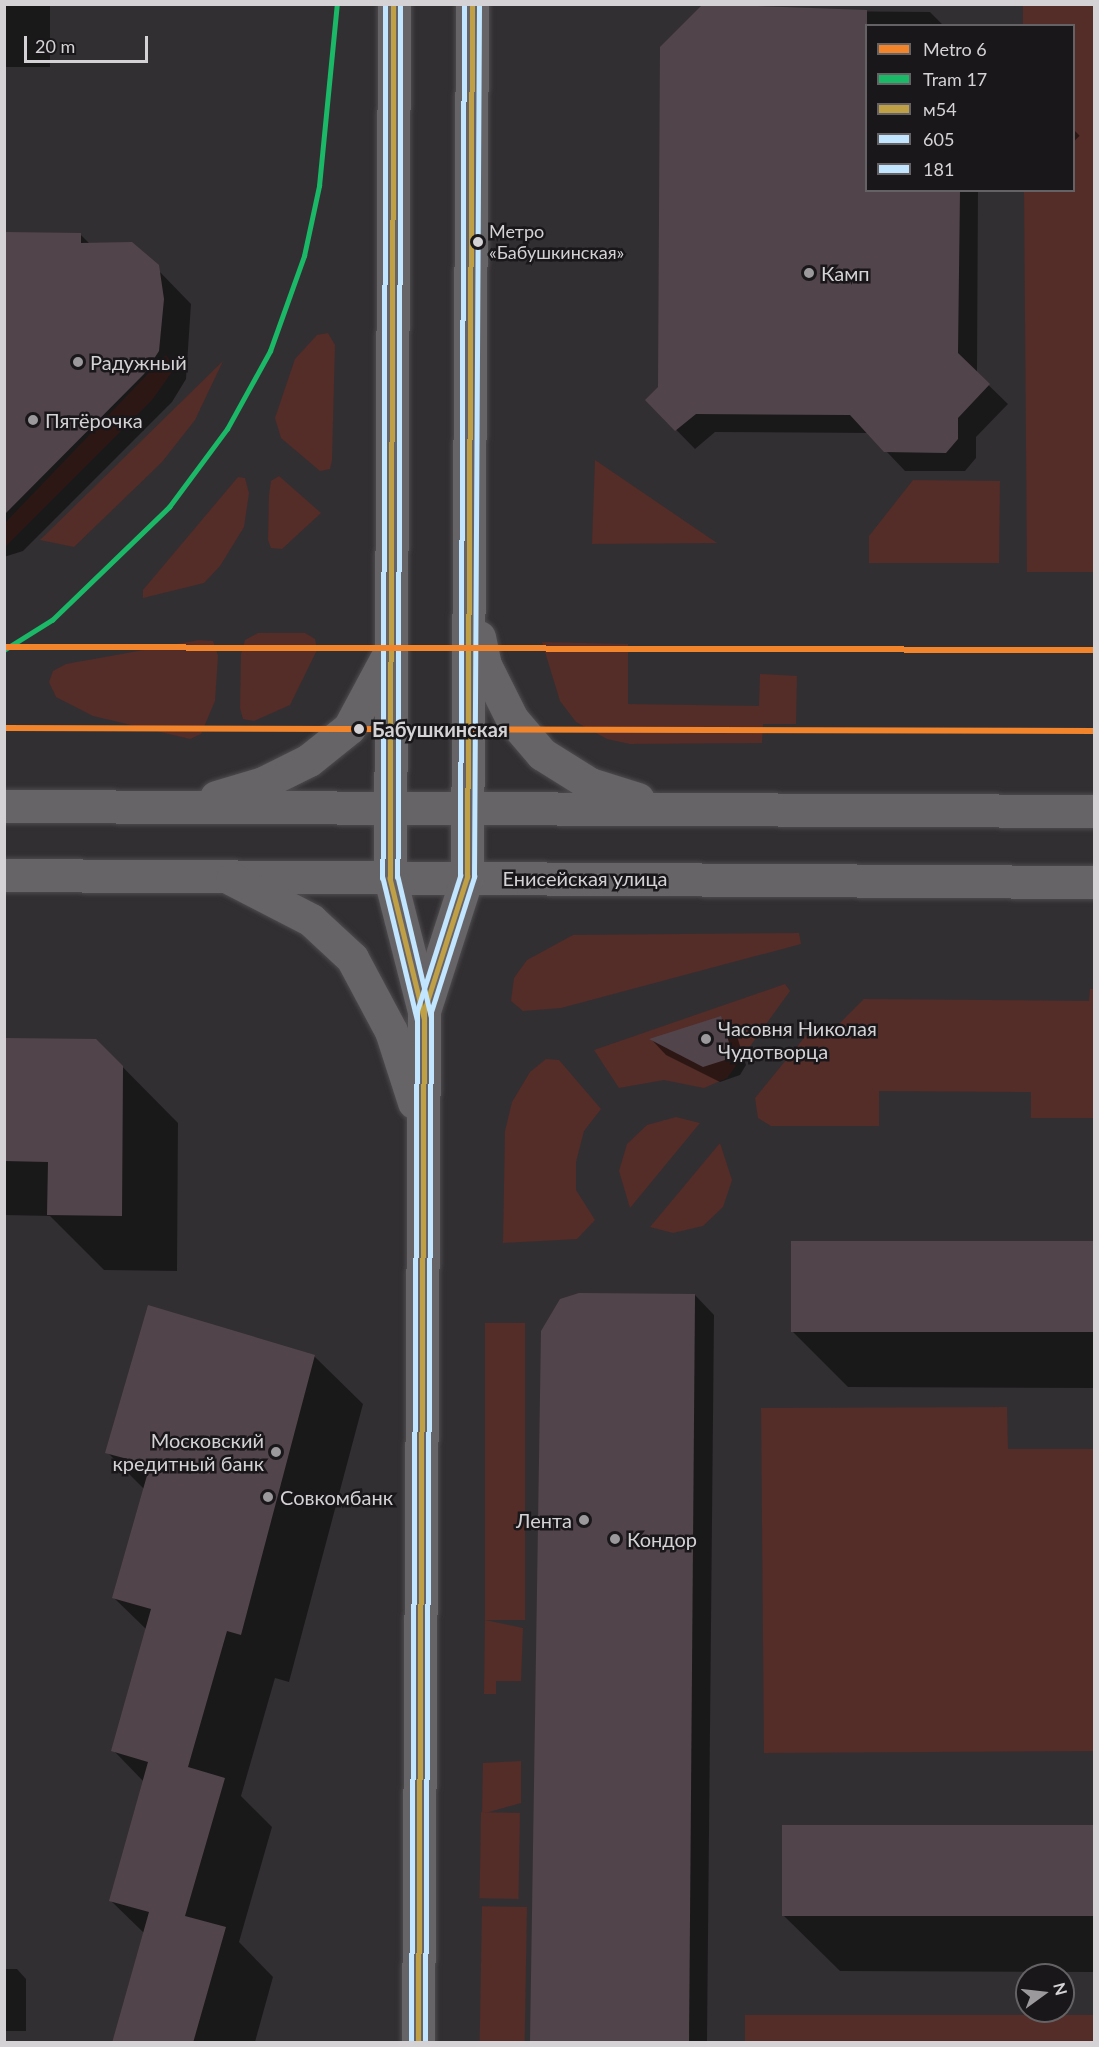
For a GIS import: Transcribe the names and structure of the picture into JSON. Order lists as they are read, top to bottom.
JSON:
{
  "streets": {
    "main road": ["Енисейская улица"]
  },
  "places": [
    "Метро «Бабушкинская»",
    "Камп",
    "Радужный",
    "Пятёрочка",
    "Бабушкинская",
    "Часовня Николая Чудотворца",
    "Московский кредитный банк",
    "Совкомбанк",
    "Лента",
    "Кондор"
  ],
  "lines": [
    "tram line 17",
    "transit line м54",
    "transit line 605",
    "transit line 181",
    "metro line 6"
  ],
  "legend": [
    "Metro 6",
    "Tram 17",
    "м54",
    "605",
    "181"
  ],
  "scale_bar": "20 m",
  "north": "right"
}
